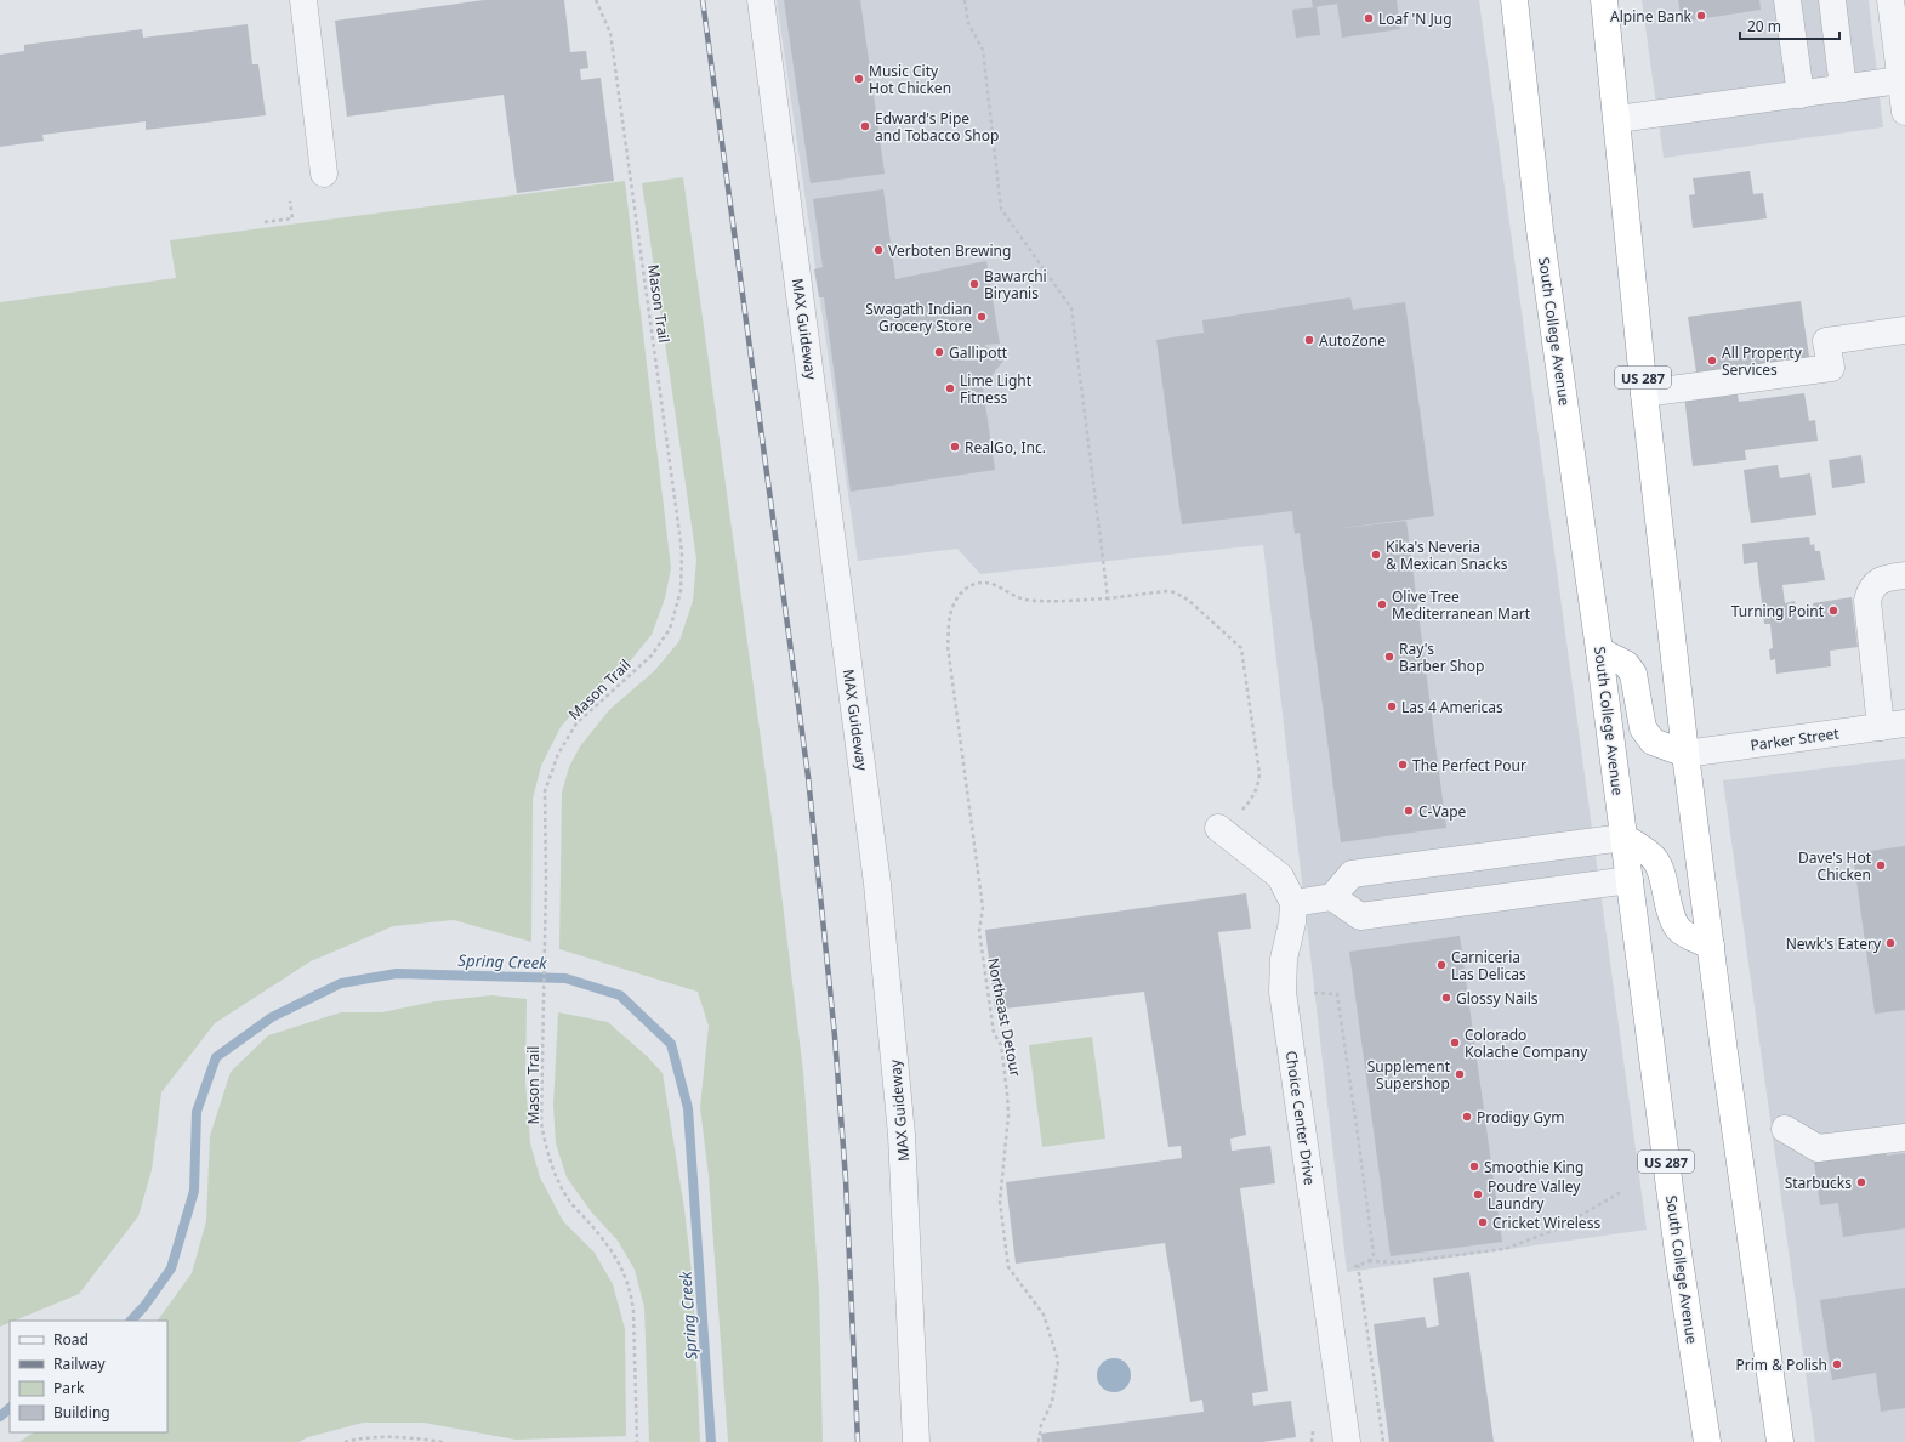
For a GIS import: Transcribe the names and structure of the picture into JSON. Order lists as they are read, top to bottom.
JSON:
{
  "streets": {
    "highway": ["South College Avenue", "US 287"],
    "street": ["MAX Guideway", "Parker Street", "Choice Center Drive"],
    "path": ["Mason Trail", "Northeast Detour"]
  },
  "crossings": [
    ["US 287", "Parker Street"],
    ["Northeast Detour", "Choice Center Drive"]
  ],
  "water": ["Spring Creek"],
  "places": [
    "Alpine Bank",
    "Loaf 'N Jug",
    "Music City Hot Chicken",
    "Edward's Pipe and Tobacco Shop",
    "Verboten Brewing",
    "Bawarchi Biryanis",
    "Swagath Indian Grocery Store",
    "AutoZone",
    "Gallipott",
    "All Property Services",
    "Lime Light Fitness",
    "RealGo, Inc.",
    "Kika's Neveria & Mexican Snacks",
    "Olive Tree Mediterranean Mart",
    "Turning Point",
    "Ray's Barber Shop",
    "Las 4 Americas",
    "The Perfect Pour",
    "C-Vape",
    "Dave's Hot Chicken",
    "Newk's Eatery",
    "Carniceria Las Delicas",
    "Glossy Nails",
    "Colorado Kolache Company",
    "Supplement Supershop",
    "Prodigy Gym",
    "Smoothie King",
    "Starbucks",
    "Poudre Valley Laundry",
    "Cricket Wireless",
    "Prim & Polish"
  ],
  "legend": [
    "Road",
    "Railway",
    "Park",
    "Building"
  ],
  "scale_bar": "20 m"
}
